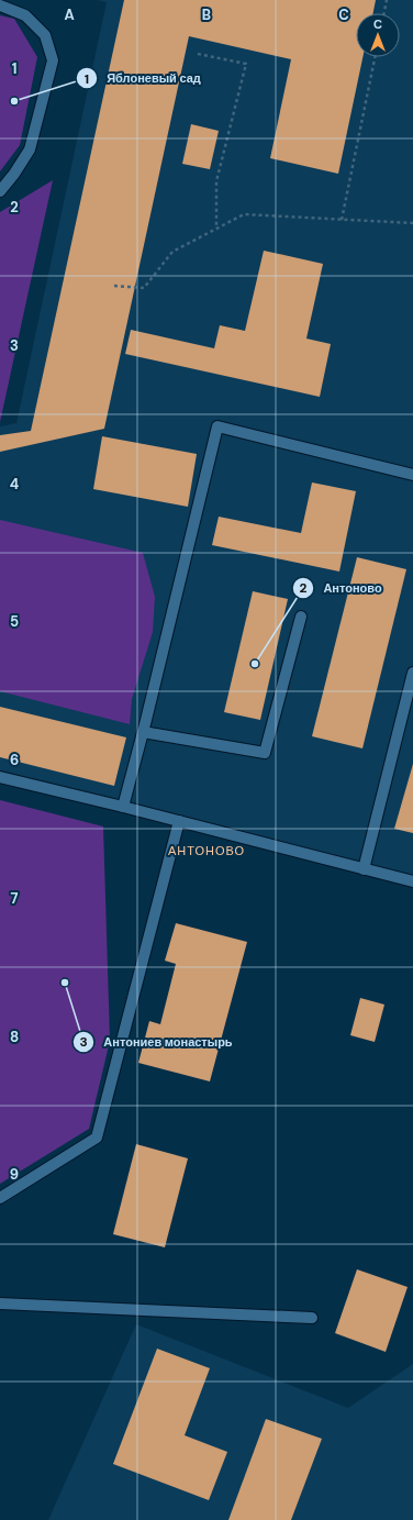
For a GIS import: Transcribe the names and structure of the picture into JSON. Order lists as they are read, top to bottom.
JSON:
{
  "districts": ["АНТОНОВО"],
  "places": ["Яблоневый сад", "Антоново", "Антониев монастырь"],
  "north": "top",
  "grid": {
    "columns": ["A", "B", "C"],
    "rows": [
      "1",
      "2",
      "3",
      "4",
      "5",
      "6",
      "7",
      "8",
      "9"
    ]
  }
}
